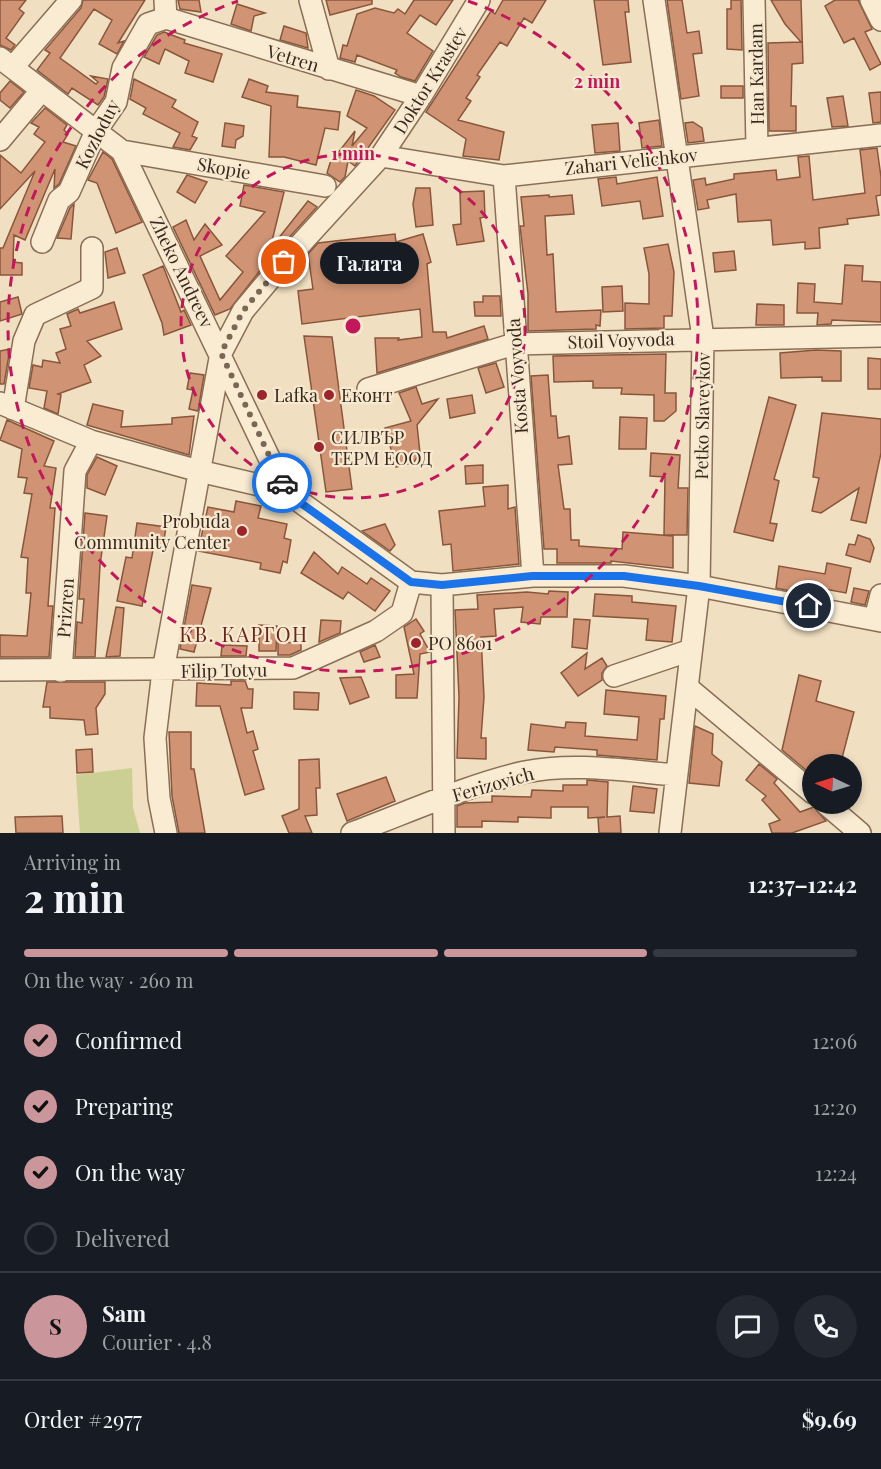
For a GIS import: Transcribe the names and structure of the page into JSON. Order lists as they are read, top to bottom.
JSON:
{
  "streets": {
    "street": [
      "Vetren",
      "Han Kardam",
      "Doktor Krastev",
      "Kozloduy",
      "Zahari Velichkov",
      "Skopie",
      "Zheko Andreev",
      "Stoil Voyvoda",
      "Kosta Voyvoda",
      "Petko Slaveykov",
      "Prizren",
      "Filip Totyu",
      "Ferizovich"
    ]
  },
  "crossings": [
    ["Vetren", "Doktor Krastev"],
    ["Vetren", "Kozloduy"],
    ["Han Kardam", "Zahari Velichkov"],
    ["Doktor Krastev", "Zahari Velichkov"],
    ["Doktor Krastev", "Zheko Andreev"],
    ["Kozloduy", "Zheko Andreev"],
    ["Zahari Velichkov", "Kosta Voyvoda"],
    ["Zahari Velichkov", "Petko Slaveykov"],
    ["Skopie", "Zheko Andreev"],
    ["Stoil Voyvoda", "Kosta Voyvoda"],
    ["Stoil Voyvoda", "Petko Slaveykov"],
    ["Petko Slaveykov", "Ferizovich"],
    ["Prizren", "Filip Totyu"]
  ],
  "districts": ["КВ. КАРГОН"],
  "places": [
    "Галата",
    "Lafka",
    "Еконт",
    "СИЛВЪР ТЕРМ ЕООД",
    "Probuda Community Center",
    "PO 8601"
  ],
  "north": "left",
  "page": {
    "bubble": "Галата",
    "heading": ["2 min", "Arriving in", "12:37–12:42"],
    "panel": [
      "Sam",
      "Courier · 4.8",
      "Order #2977",
      "$9.69"
    ],
    "bar": "On the way · 260 m",
    "list": [
      ["Confirmed", "12:06"],
      ["Preparing", "12:20"],
      ["On the way", "12:24"],
      "Delivered"
    ],
    "round": "S"
  },
  "rings": ["2 min", "1 min"]
}
